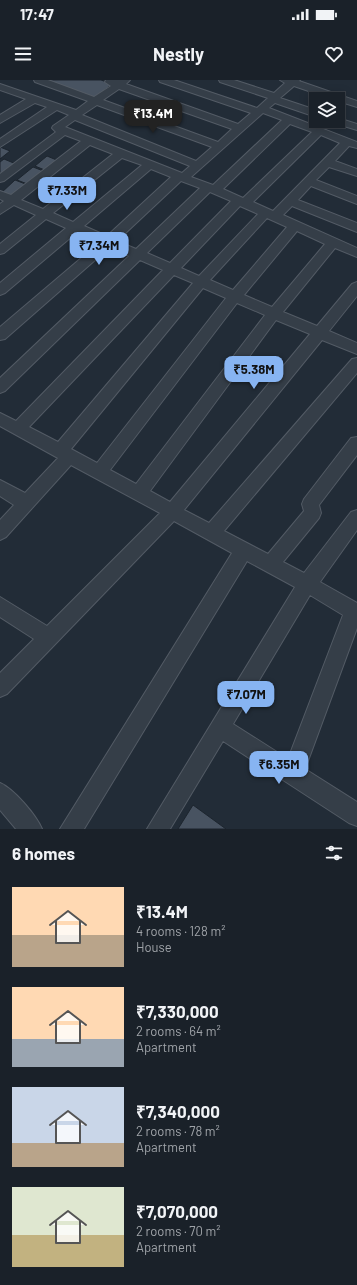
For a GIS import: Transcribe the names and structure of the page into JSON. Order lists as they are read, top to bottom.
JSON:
{
  "page": {
    "status": "17:47",
    "header": "Nestly",
    "price": [
      "₹13.4M",
      "₹7.33M",
      "₹7.34M",
      "₹5.38M",
      "₹7.07M",
      "₹6.35M"
    ],
    "heading": "6 homes",
    "list": [
      {
        "name": "₹13.4M",
        "note": "4 rooms · 128 m² · House"
      },
      {
        "name": "₹7,330,000",
        "note": "2 rooms · 64 m² · Apartment"
      },
      {
        "name": "₹7,340,000",
        "note": "2 rooms · 78 m² · Apartment"
      },
      {
        "name": "₹7,070,000",
        "note": "2 rooms · 70 m² · Apartment"
      }
    ]
  }
}
